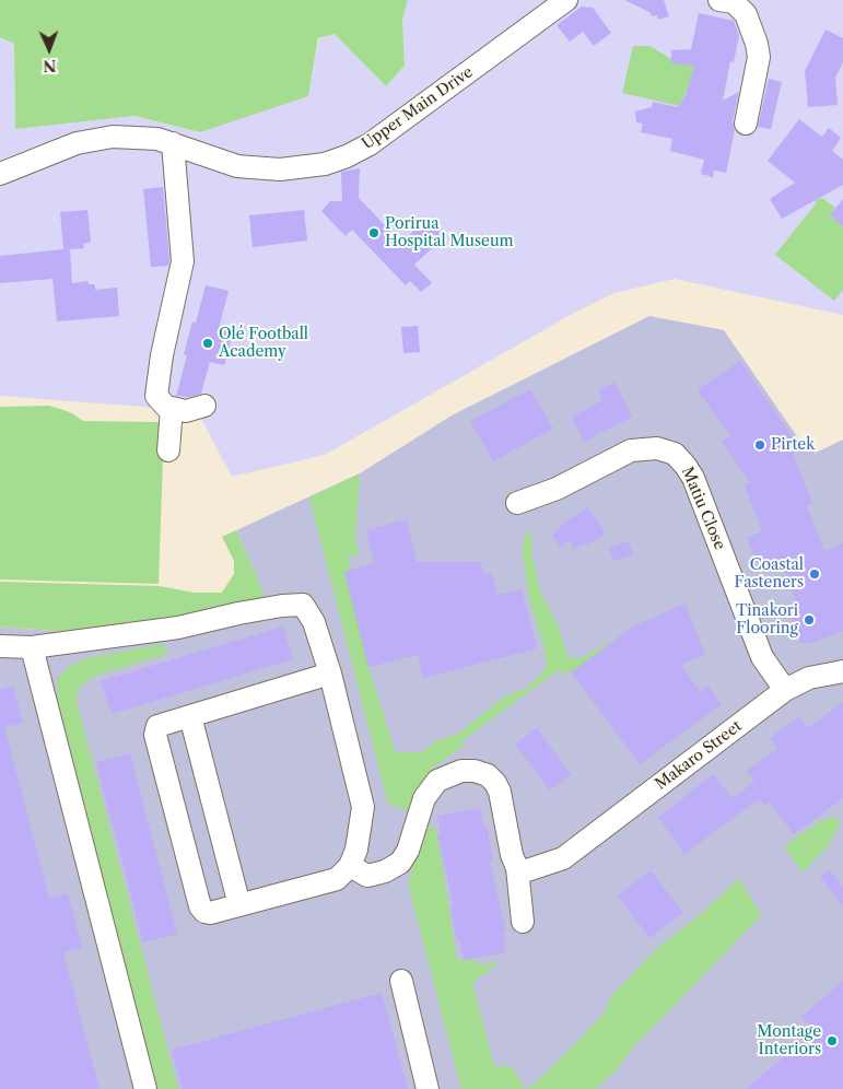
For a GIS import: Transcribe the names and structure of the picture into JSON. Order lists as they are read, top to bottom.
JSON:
{
  "streets": {
    "street": ["Upper Main Drive", "Matiu Close", "Makaro Street"]
  },
  "crossings": [
    ["Matiu Close", "Makaro Street"]
  ],
  "places": [
    "Porirua Hospital Museum",
    "Olé Football Academy",
    "Pirtek",
    "Coastal Fasteners",
    "Tinakori Flooring",
    "Montage Interiors"
  ],
  "north": "bottom"
}
